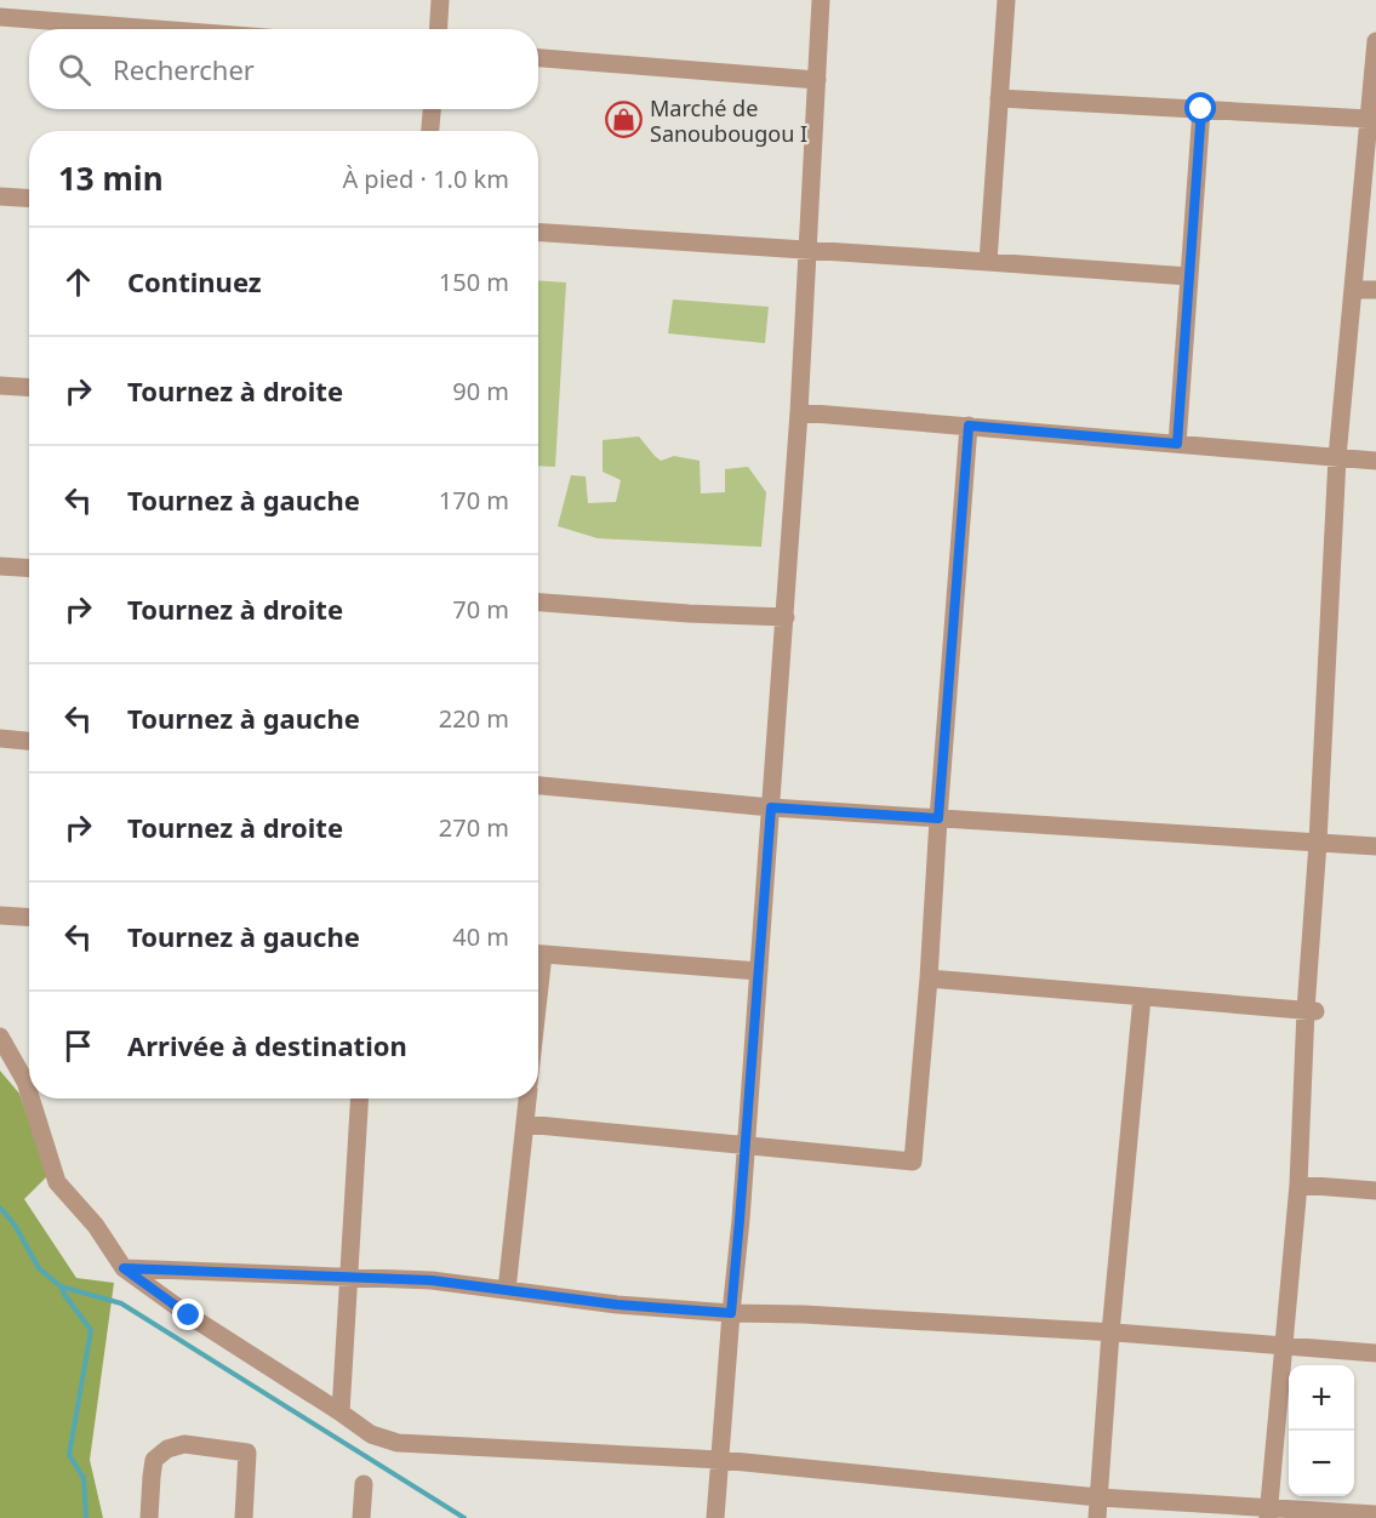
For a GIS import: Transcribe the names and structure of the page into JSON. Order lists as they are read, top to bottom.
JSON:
{
  "places": {
    "shop": ["Marché de Sanoubougou I"]
  },
  "page": {
    "search": "Rechercher",
    "heading": ["13 min", "À pied · 1.0 km"],
    "list": [
      ["Continuez", "150 m"],
      ["Tournez à droite", "90 m"],
      ["Tournez à gauche", "170 m"],
      ["Tournez à droite", "70 m"],
      ["Tournez à gauche", "220 m"],
      ["Tournez à droite", "270 m"],
      ["Tournez à gauche", "40 m"],
      "Arrivée à destination"
    ],
    "map_buttons": ["+", "−"]
  }
}
